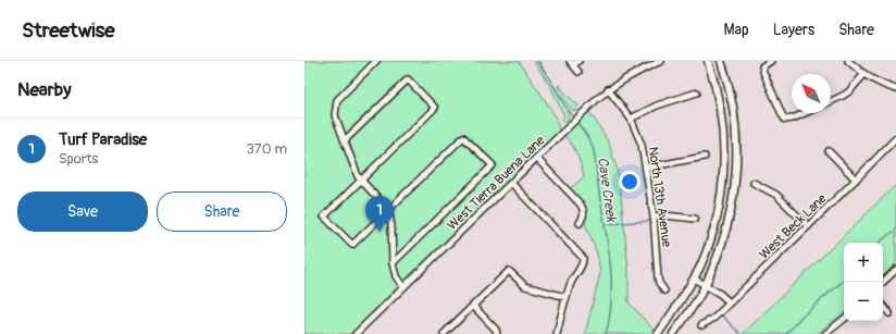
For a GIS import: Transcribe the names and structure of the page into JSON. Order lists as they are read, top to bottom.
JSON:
{
  "streets": {
    "street": ["West Tierra Buena Lane", "North 13th Avenue", "West Beck Lane"]
  },
  "crossings": [
    ["West Tierra Buena Lane", "North 13th Avenue"]
  ],
  "water": ["Cave Creek"],
  "north": "top left",
  "page": {
    "header": "Streetwise",
    "nav": ["Map", "Layers", "Share"],
    "heading": "Nearby",
    "list": [
      {
        "mark": "1",
        "name": "Turf Paradise",
        "note": "Sports",
        "value": "370 m"
      }
    ],
    "buttons": ["Save", "Share"],
    "pins": "1",
    "map_buttons": ["+", "−"]
  }
}
